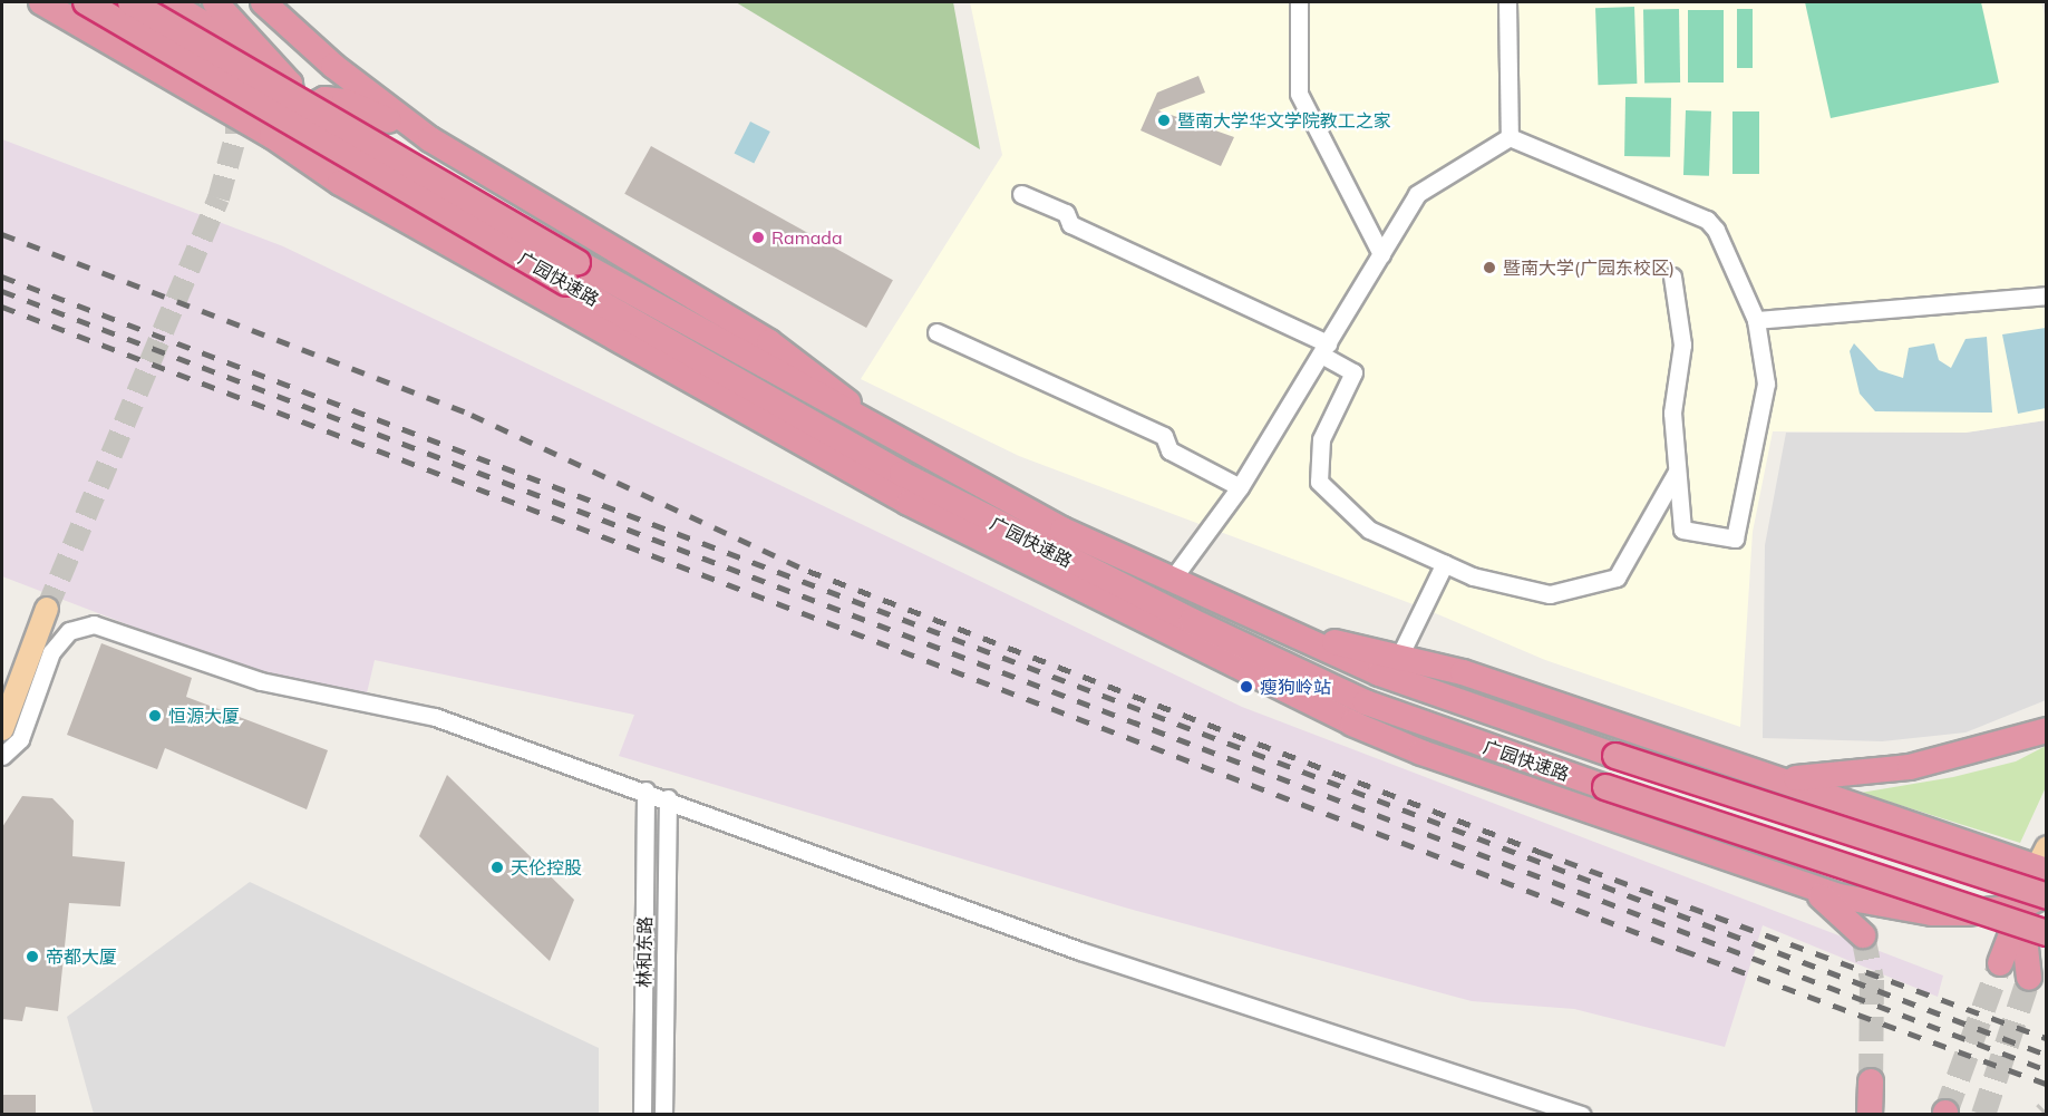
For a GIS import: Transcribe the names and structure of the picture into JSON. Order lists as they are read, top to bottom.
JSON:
{
  "streets": {
    "highway": ["广园快速路"],
    "street": ["林和东路"]
  },
  "places": [
    "暨南大学华文学院教工之家",
    "Ramada",
    "暨南大学(广园东校区)",
    "瘦狗岭站",
    "恒源大厦",
    "天伦控股",
    "帝都大厦"
  ]
}
